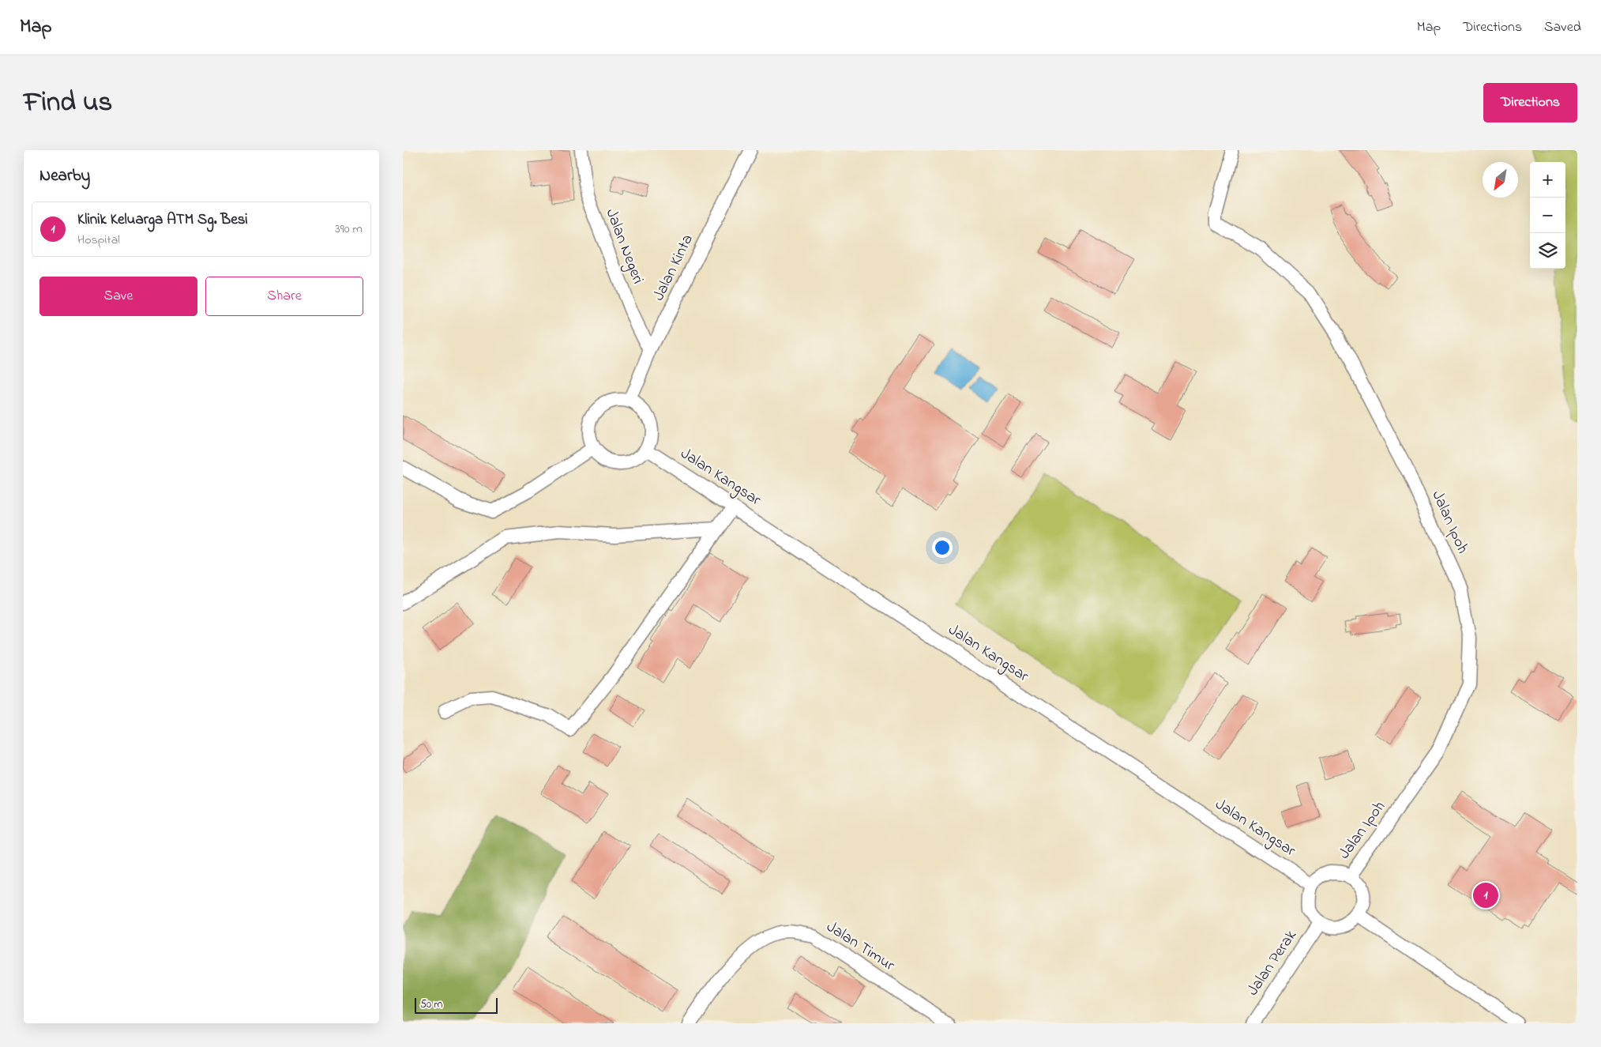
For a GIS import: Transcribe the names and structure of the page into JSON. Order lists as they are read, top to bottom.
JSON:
{
  "streets": {
    "street": [
      "Jalan Negeri",
      "Jalan Kinta",
      "Jalan Kangsar",
      "Jalan Ipoh",
      "Jalan Timur",
      "Jalan Perak"
    ]
  },
  "crossings": [
    ["Jalan Negeri", "Jalan Kinta"],
    ["Jalan Kinta", "Jalan Kangsar"],
    ["Jalan Kangsar", "Jalan Ipoh"],
    ["Jalan Kangsar", "Jalan Perak"],
    ["Jalan Ipoh", "Jalan Perak"]
  ],
  "scale_bar": "50 m",
  "north": "bottom left",
  "page": {
    "header": "Map",
    "nav": ["Map", "Directions", "Saved"],
    "title": "Find us",
    "buttons": [
      "Directions",
      ["Save", "Share"]
    ],
    "heading": "Nearby",
    "map_buttons": ["+", "−"],
    "list": [
      {
        "mark": "1",
        "name": "Klinik Keluarga ATM Sg. Besi",
        "note": "Hospital",
        "value": "390 m"
      }
    ],
    "pins": "1",
    "scale": "50 m"
  }
}
